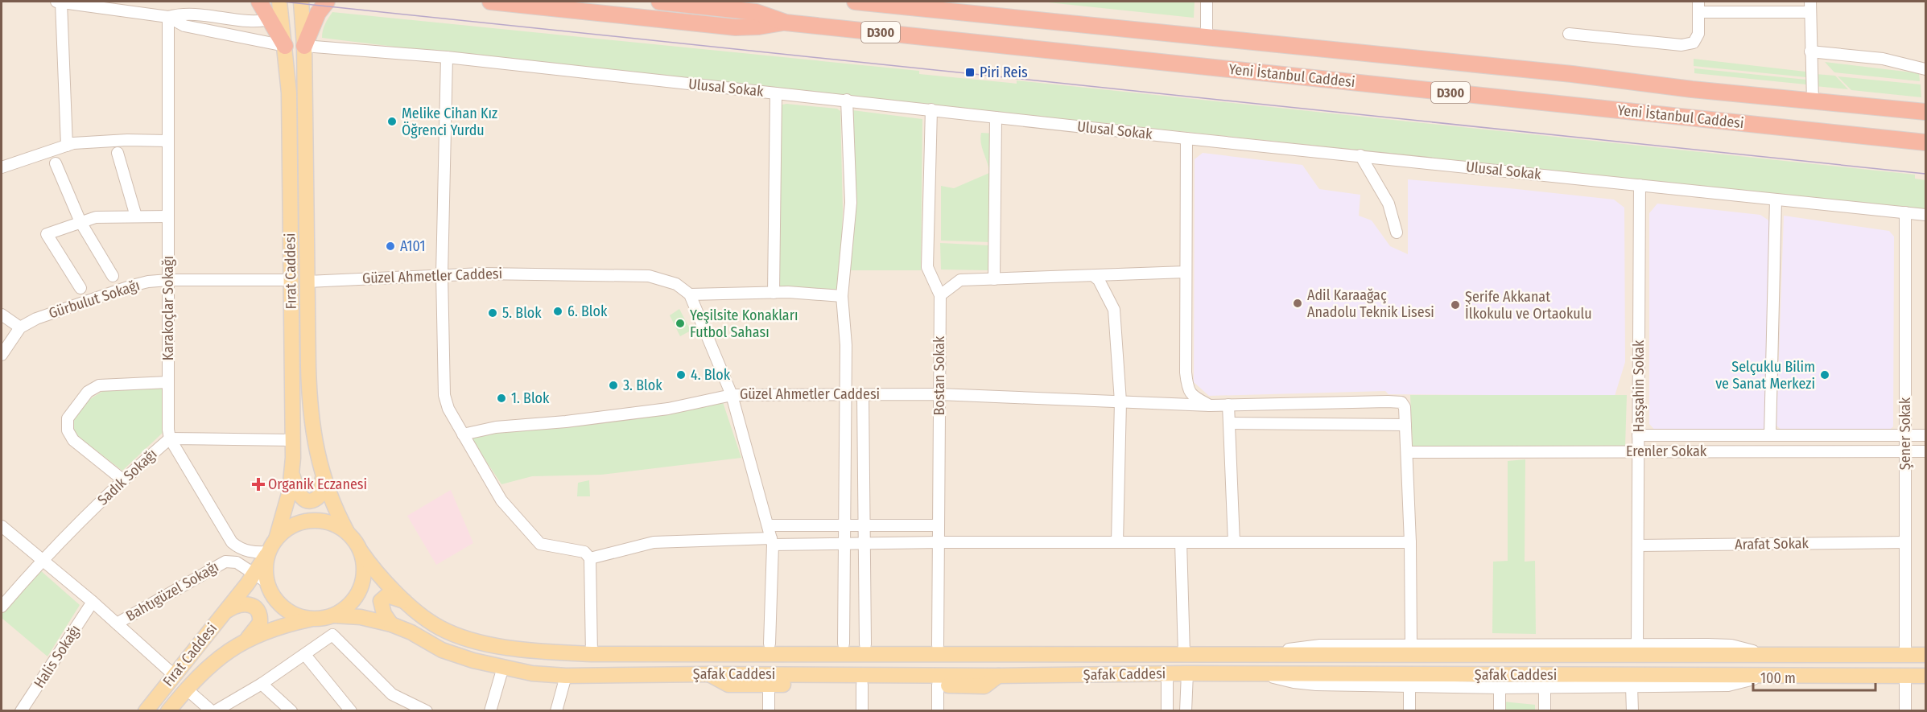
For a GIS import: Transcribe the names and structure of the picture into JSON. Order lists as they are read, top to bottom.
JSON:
{
  "streets": {
    "highway": ["D300", "Yeni İstanbul Caddesi"],
    "main road": ["Fırat Caddesi", "Şafak Caddesi"],
    "street": [
      "Ulusal Sokak",
      "Güzel Ahmetler Caddesi",
      "Gürbulut Sokağı",
      "Karakoçlar Sokağı",
      "Bostan Sokak",
      "Hasşahin Sokak",
      "Şener Sokak",
      "Erenler Sokak",
      "Sadık Sokağı",
      "Arafat Sokak",
      "Bahtıgüzel Sokağı",
      "Halis Sokağı"
    ]
  },
  "crossings": [
    ["D300", "Yeni İstanbul Caddesi"],
    ["Ulusal Sokak", "Fırat Caddesi"],
    ["Ulusal Sokak", "Bostan Sokak"],
    ["Ulusal Sokak", "Hasşahin Sokak"],
    ["Ulusal Sokak", "Şener Sokak"],
    ["Fırat Caddesi", "Güzel Ahmetler Caddesi"],
    ["Fırat Caddesi", "Gürbulut Sokağı"],
    ["Fırat Caddesi", "Karakoçlar Sokağı"],
    ["Fırat Caddesi", "Sadık Sokağı"],
    ["Fırat Caddesi", "Bahtıgüzel Sokağı"],
    ["Fırat Caddesi", "Şafak Caddesi"],
    ["Güzel Ahmetler Caddesi", "Bostan Sokak"],
    ["Gürbulut Sokağı", "Karakoçlar Sokağı"],
    ["Karakoçlar Sokağı", "Sadık Sokağı"],
    ["Karakoçlar Sokağı", "Bahtıgüzel Sokağı"],
    ["Karakoçlar Sokağı", "Şafak Caddesi"],
    ["Hasşahin Sokak", "Erenler Sokak"],
    ["Hasşahin Sokak", "Arafat Sokak"],
    ["Şener Sokak", "Erenler Sokak"],
    ["Şener Sokak", "Arafat Sokak"],
    ["Şener Sokak", "Şafak Caddesi"],
    ["Sadık Sokağı", "Bahtıgüzel Sokağı"],
    ["Bahtıgüzel Sokağı", "Halis Sokağı"],
    ["Bahtıgüzel Sokağı", "Şafak Caddesi"]
  ],
  "places": {
    "transit": ["Piri Reis"],
    "other": [
      "Melike Cihan Kız Öğrenci Yurdu",
      "A101",
      "Adil Karaağaç Anadolu Teknik Lisesi",
      "Şerife Akkanat İlkokulu ve Ortaokulu",
      "6. Blok",
      "5. Blok",
      "Yeşilsite Konakları Futbol Sahası",
      "4. Blok",
      "Selçuklu Bilim ve Sanat Merkezi",
      "3. Blok",
      "1. Blok"
    ],
    "health": ["Organik Eczanesi"]
  },
  "scale_bar": "100 m"
}
